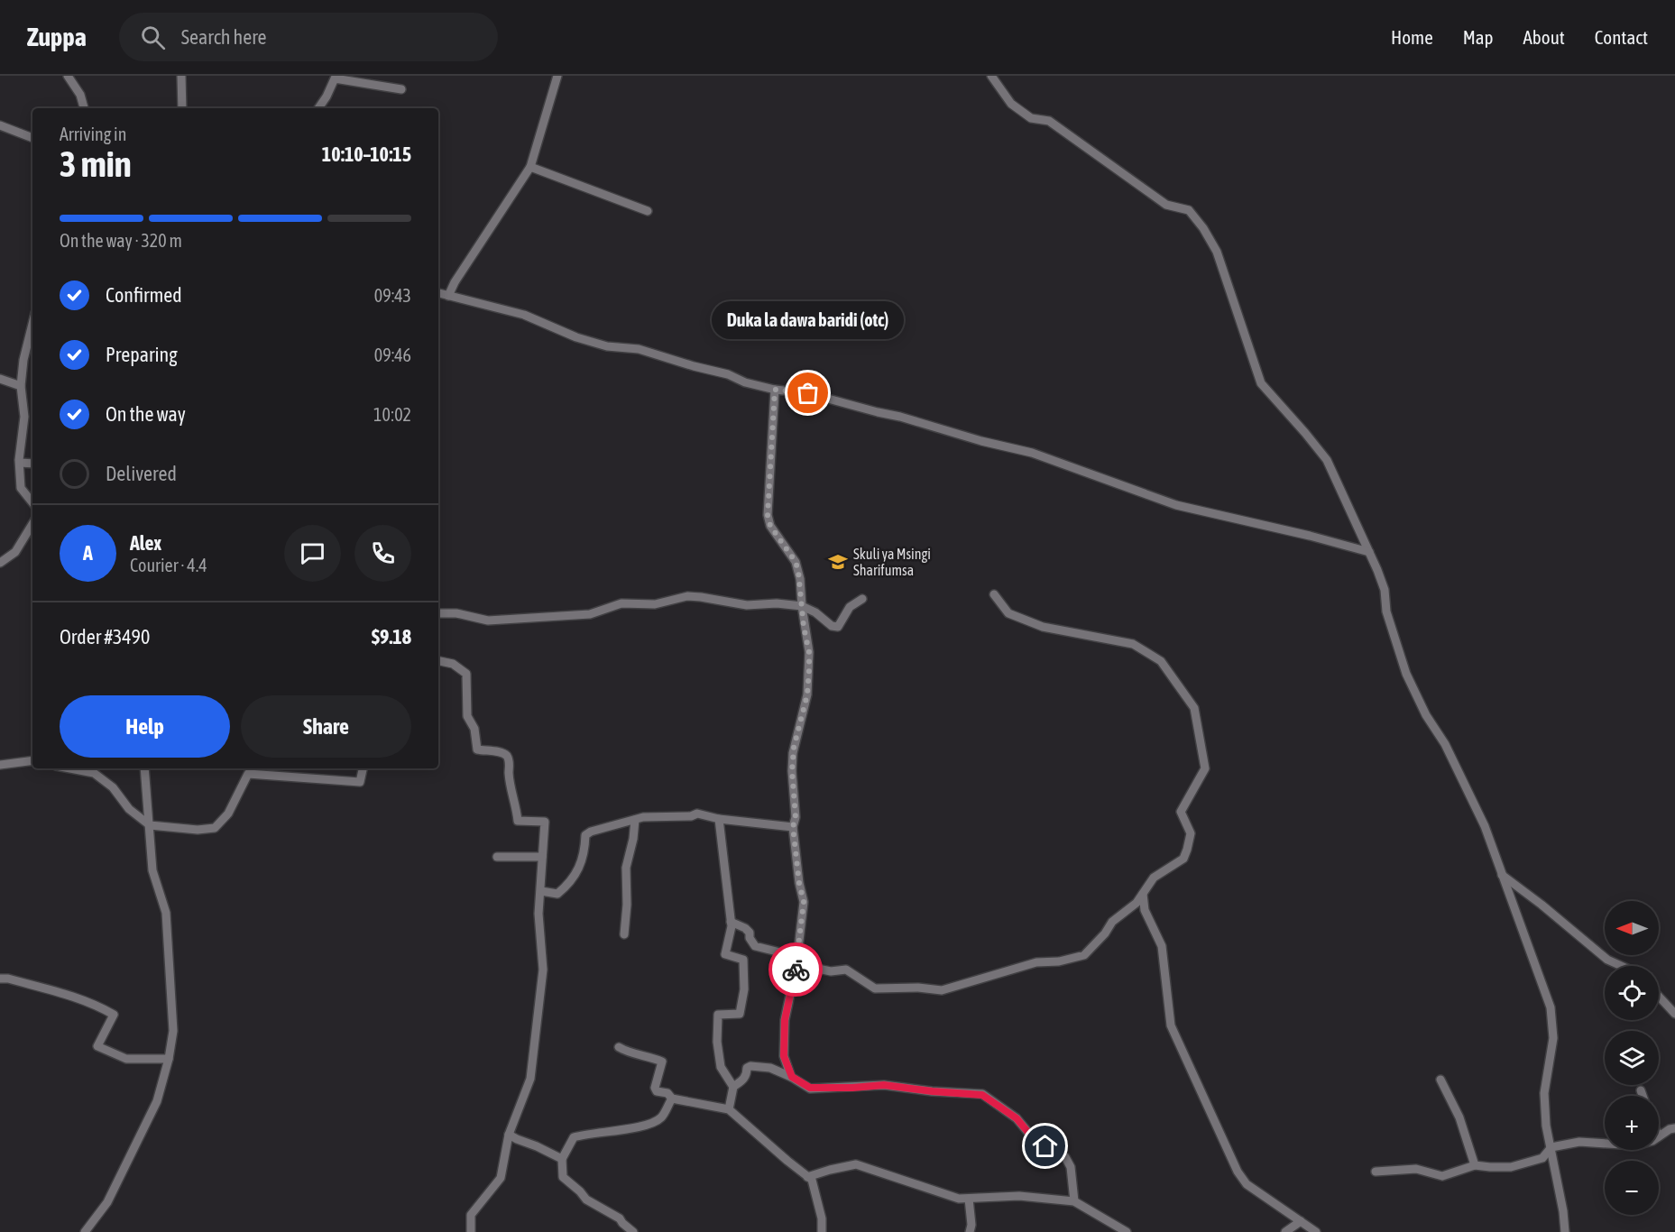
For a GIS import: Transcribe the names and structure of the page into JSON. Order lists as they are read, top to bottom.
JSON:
{
  "places": {
    "other": ["Duka la dawa baridi (otc)"],
    "school or university": ["Skuli ya Msingi Sharifumsa"]
  },
  "north": "left",
  "page": {
    "header": "Zuppa",
    "search": "Search here",
    "nav": [
      "Home",
      "Map",
      "About",
      "Contact"
    ],
    "heading": ["3 min", "Arriving in", "10:10–10:15"],
    "panel": [
      "Alex",
      "Courier · 4.4",
      "Order #3490",
      "$9.18"
    ],
    "bar": "On the way · 320 m",
    "list": [
      ["Confirmed", "09:43"],
      ["Preparing", "09:46"],
      ["On the way", "10:02"],
      "Delivered"
    ],
    "bubble": "Duka la dawa baridi (otc)",
    "round": "A",
    "buttons": ["Help", "Share"],
    "map_buttons": ["+", "−"]
  }
}
